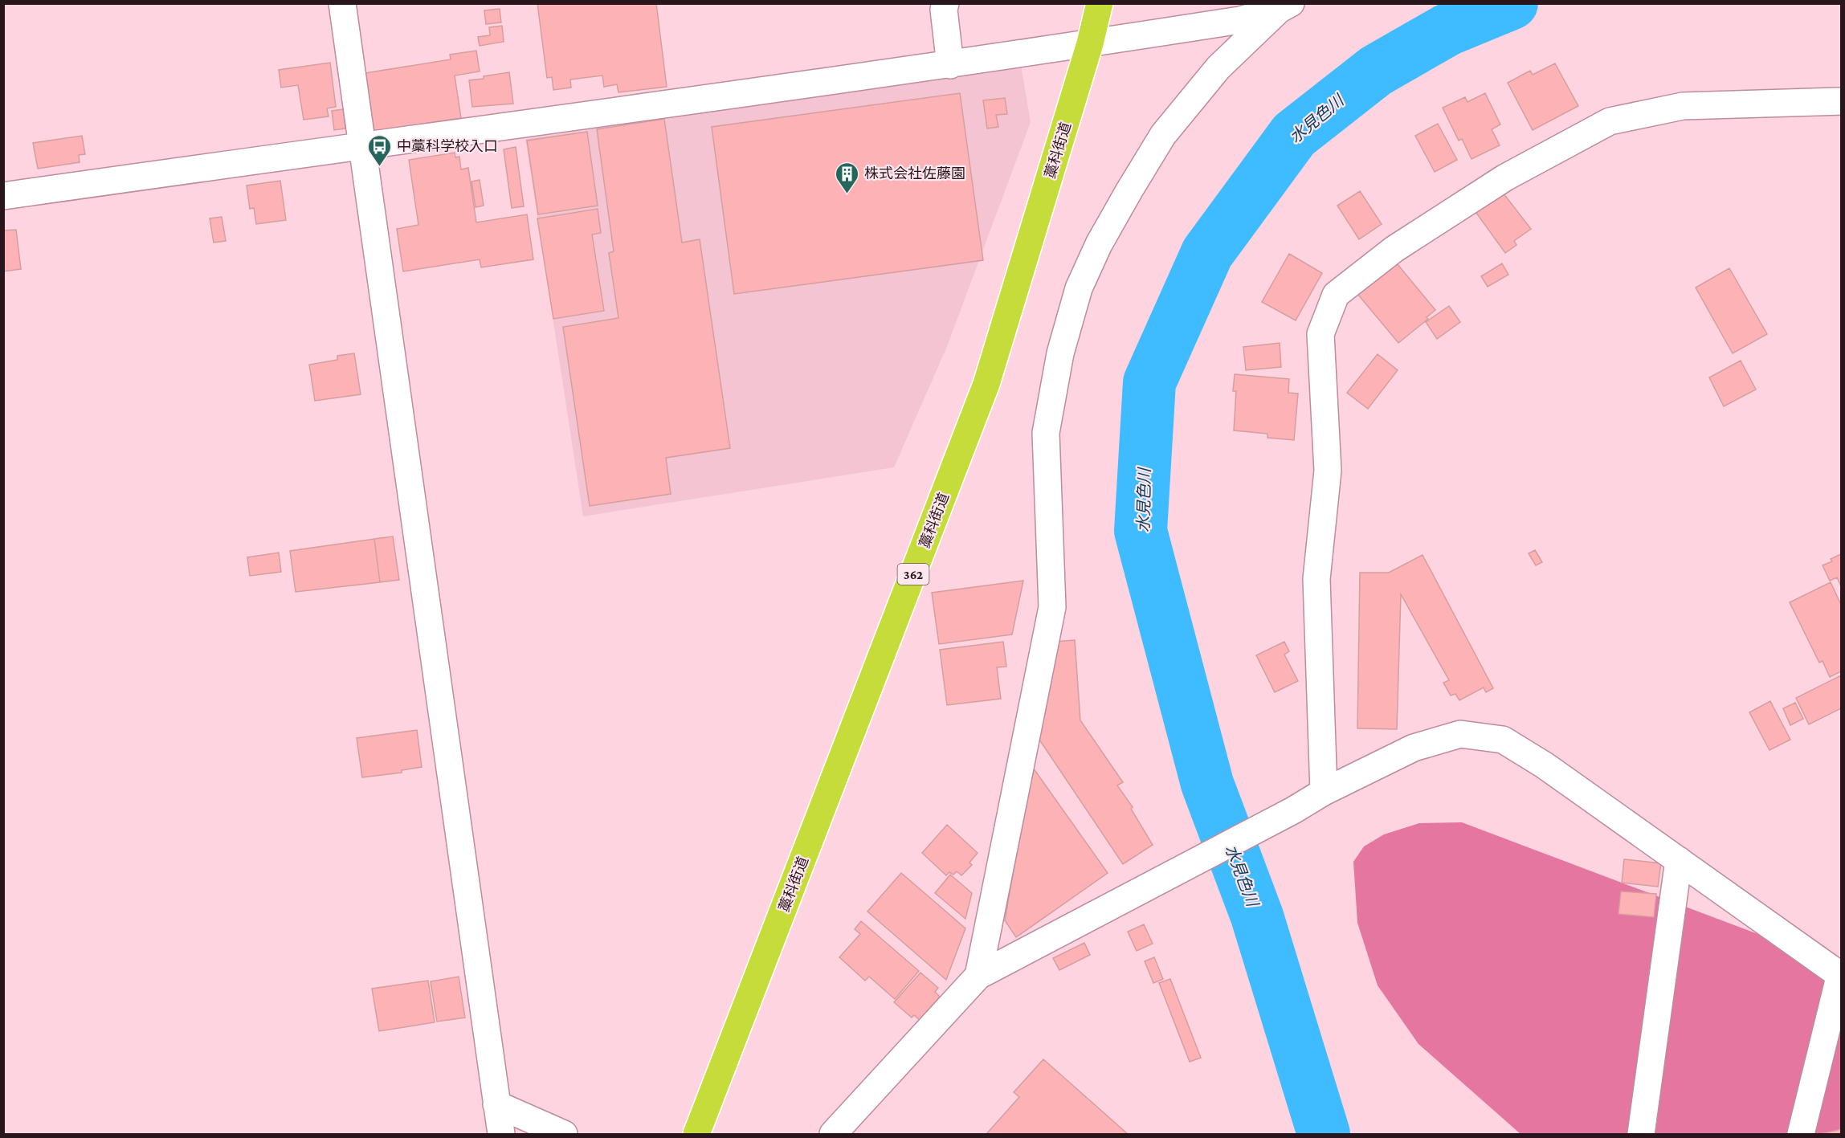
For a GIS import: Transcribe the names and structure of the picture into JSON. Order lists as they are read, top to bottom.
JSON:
{
  "streets": {
    "highway": ["藁科街道", "362"]
  },
  "water": ["水見色川"],
  "places": {
    "bus stop": ["中藁科学校入口"],
    "building": ["株式会社佐藤園"]
  }
}
